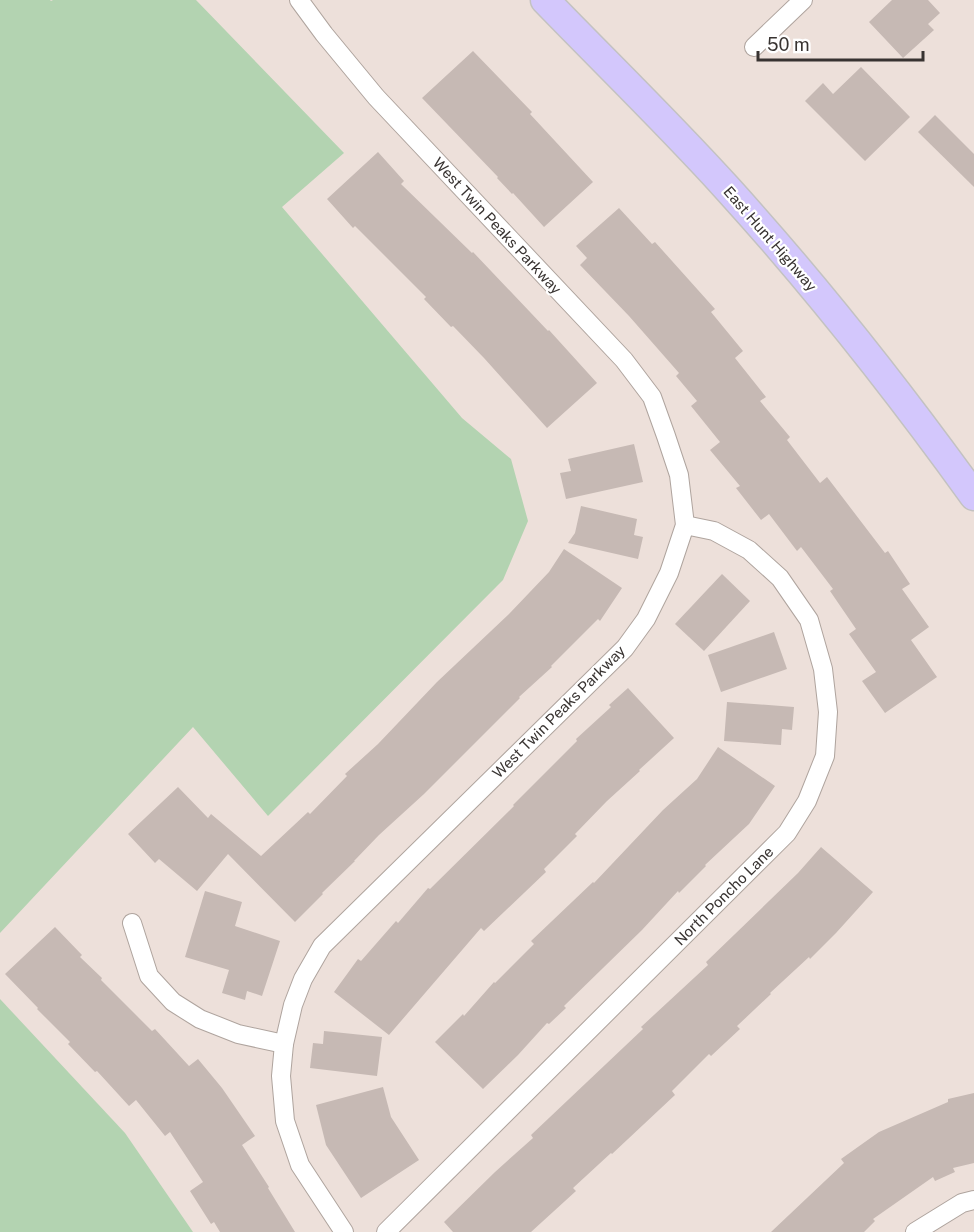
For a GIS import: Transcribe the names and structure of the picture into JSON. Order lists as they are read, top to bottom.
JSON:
{
  "streets": {
    "main road": ["East Hunt Highway"],
    "street": ["West Twin Peaks Parkway", "North Poncho Lane"]
  },
  "crossings": [
    ["West Twin Peaks Parkway", "North Poncho Lane"]
  ],
  "scale_bar": "50 m"
}
